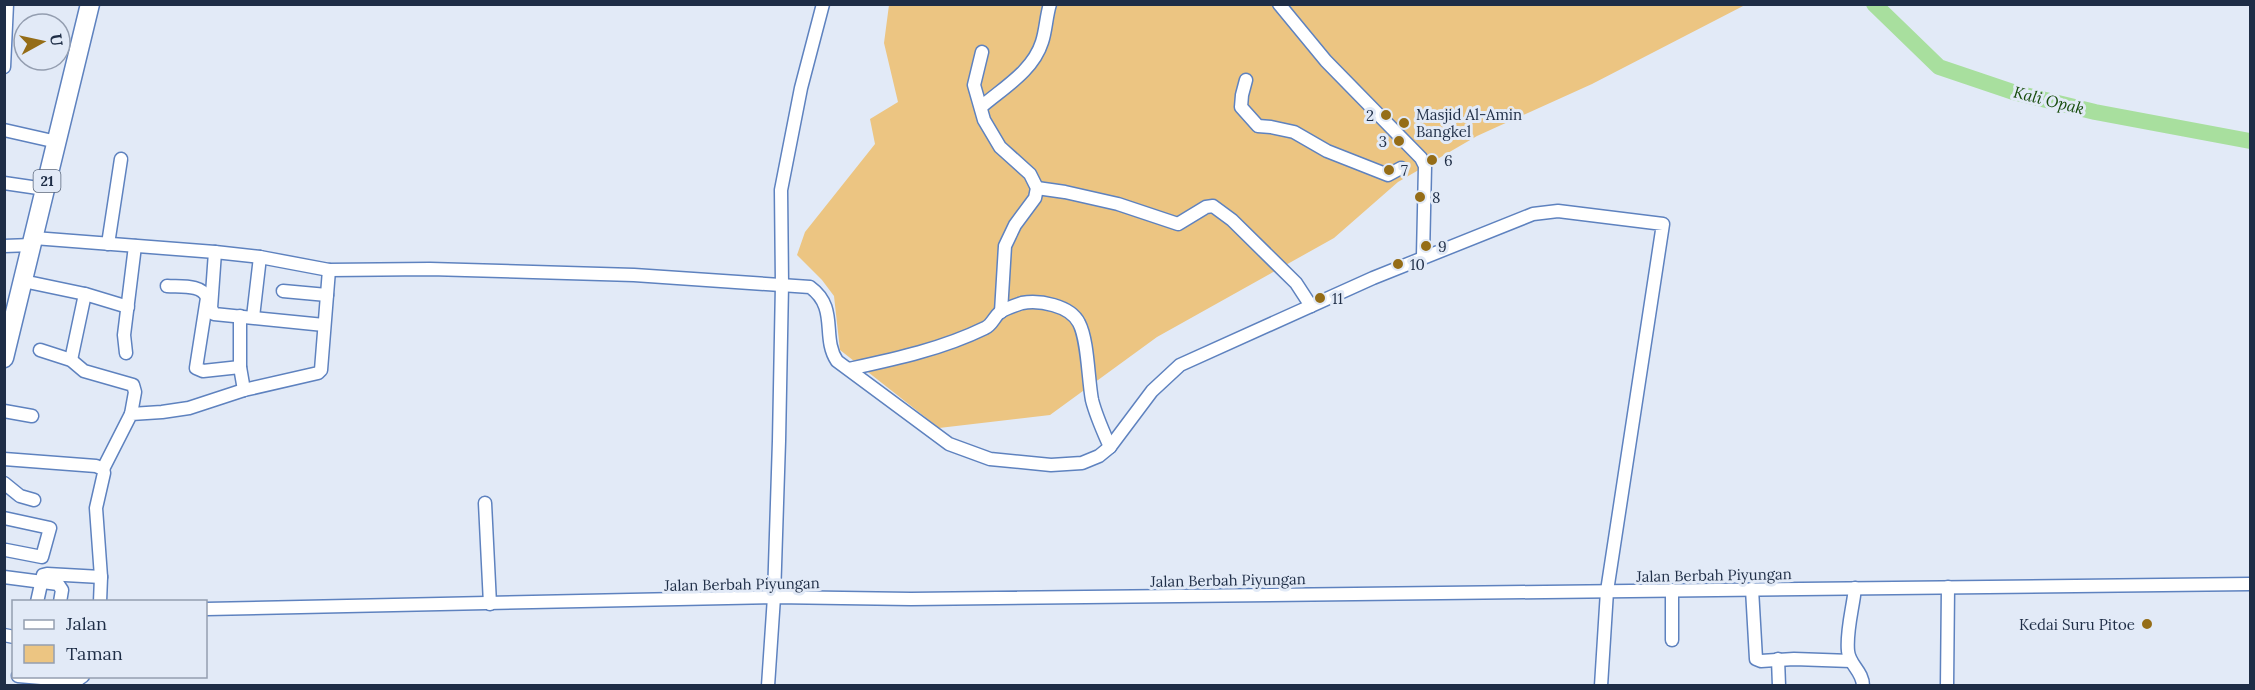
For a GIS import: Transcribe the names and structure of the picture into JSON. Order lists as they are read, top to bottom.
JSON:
{
  "streets": {
    "highway": ["21"],
    "street": ["Jalan Berbah Piyungan"]
  },
  "water": ["Kali Opak"],
  "places": [
    "2",
    "Masjid Al-Amin Bangkel",
    "3",
    "6",
    "7",
    "8",
    "9",
    "10",
    "11",
    "Kedai Suru Pitoe"
  ],
  "legend": ["Jalan", "Taman"],
  "north": "right"
}
